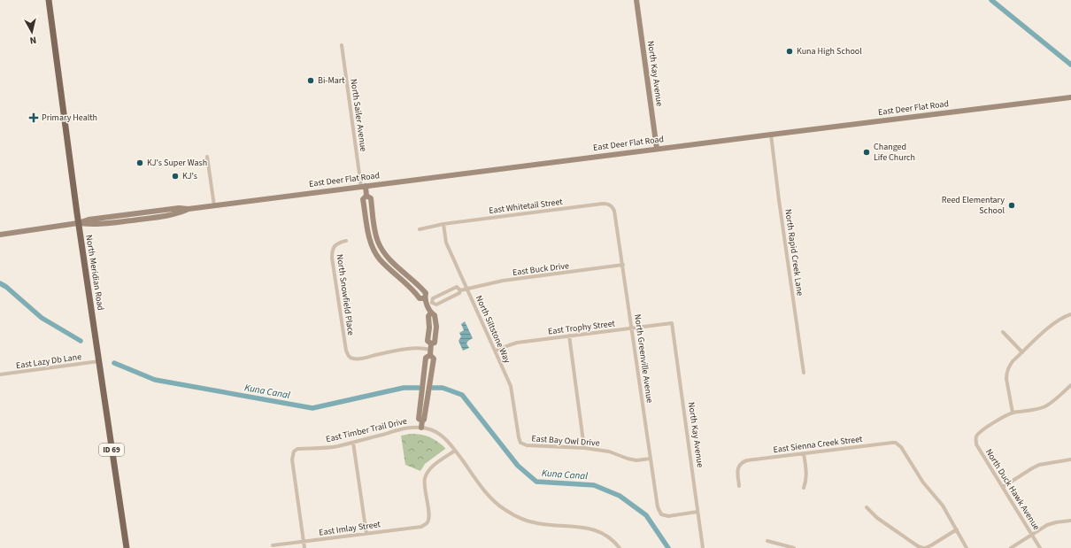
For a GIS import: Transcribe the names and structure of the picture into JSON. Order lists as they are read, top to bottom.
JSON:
{
  "streets": {
    "main road": [
      "North Kay Avenue",
      "East Deer Flat Road",
      "North Meridian Road",
      "ID 69"
    ],
    "street": [
      "North Sailer Avenue",
      "East Whitetail Street",
      "North Rapid Creek Lane",
      "East Buck Drive",
      "North Snowfield Place",
      "East Trophy Street",
      "North Siltstone Way",
      "North Greenville Avenue",
      "East Lazy Db Lane",
      "East Timber Trail Drive",
      "East Bay Owl Drive",
      "East Sienna Creek Street",
      "North Duck Hawk Avenue",
      "East Imlay Street"
    ]
  },
  "crossings": [
    ["North Kay Avenue", "East Deer Flat Road"],
    ["North Kay Avenue", "East Trophy Street"],
    ["North Kay Avenue", "North Greenville Avenue"],
    ["East Deer Flat Road", "North Sailer Avenue"],
    ["East Deer Flat Road", "North Rapid Creek Lane"],
    ["East Deer Flat Road", "North Meridian Road"],
    ["East Whitetail Street", "North Siltstone Way"],
    ["East Whitetail Street", "North Greenville Avenue"],
    ["East Buck Drive", "North Siltstone Way"],
    ["East Buck Drive", "North Greenville Avenue"],
    ["North Meridian Road", "East Lazy Db Lane"],
    ["East Trophy Street", "North Siltstone Way"],
    ["East Trophy Street", "North Greenville Avenue"],
    ["North Siltstone Way", "East Bay Owl Drive"],
    ["North Greenville Avenue", "East Bay Owl Drive"],
    ["East Timber Trail Drive", "East Imlay Street"]
  ],
  "water": ["Kuna Canal"],
  "places": {
    "other": [
      "Kuna High School",
      "Bi-Mart",
      "Changed Life Church",
      "KJ's Super Wash",
      "KJ's",
      "Reed Elementary School"
    ],
    "health": ["Primary Health"]
  },
  "north": "bottom"
}
